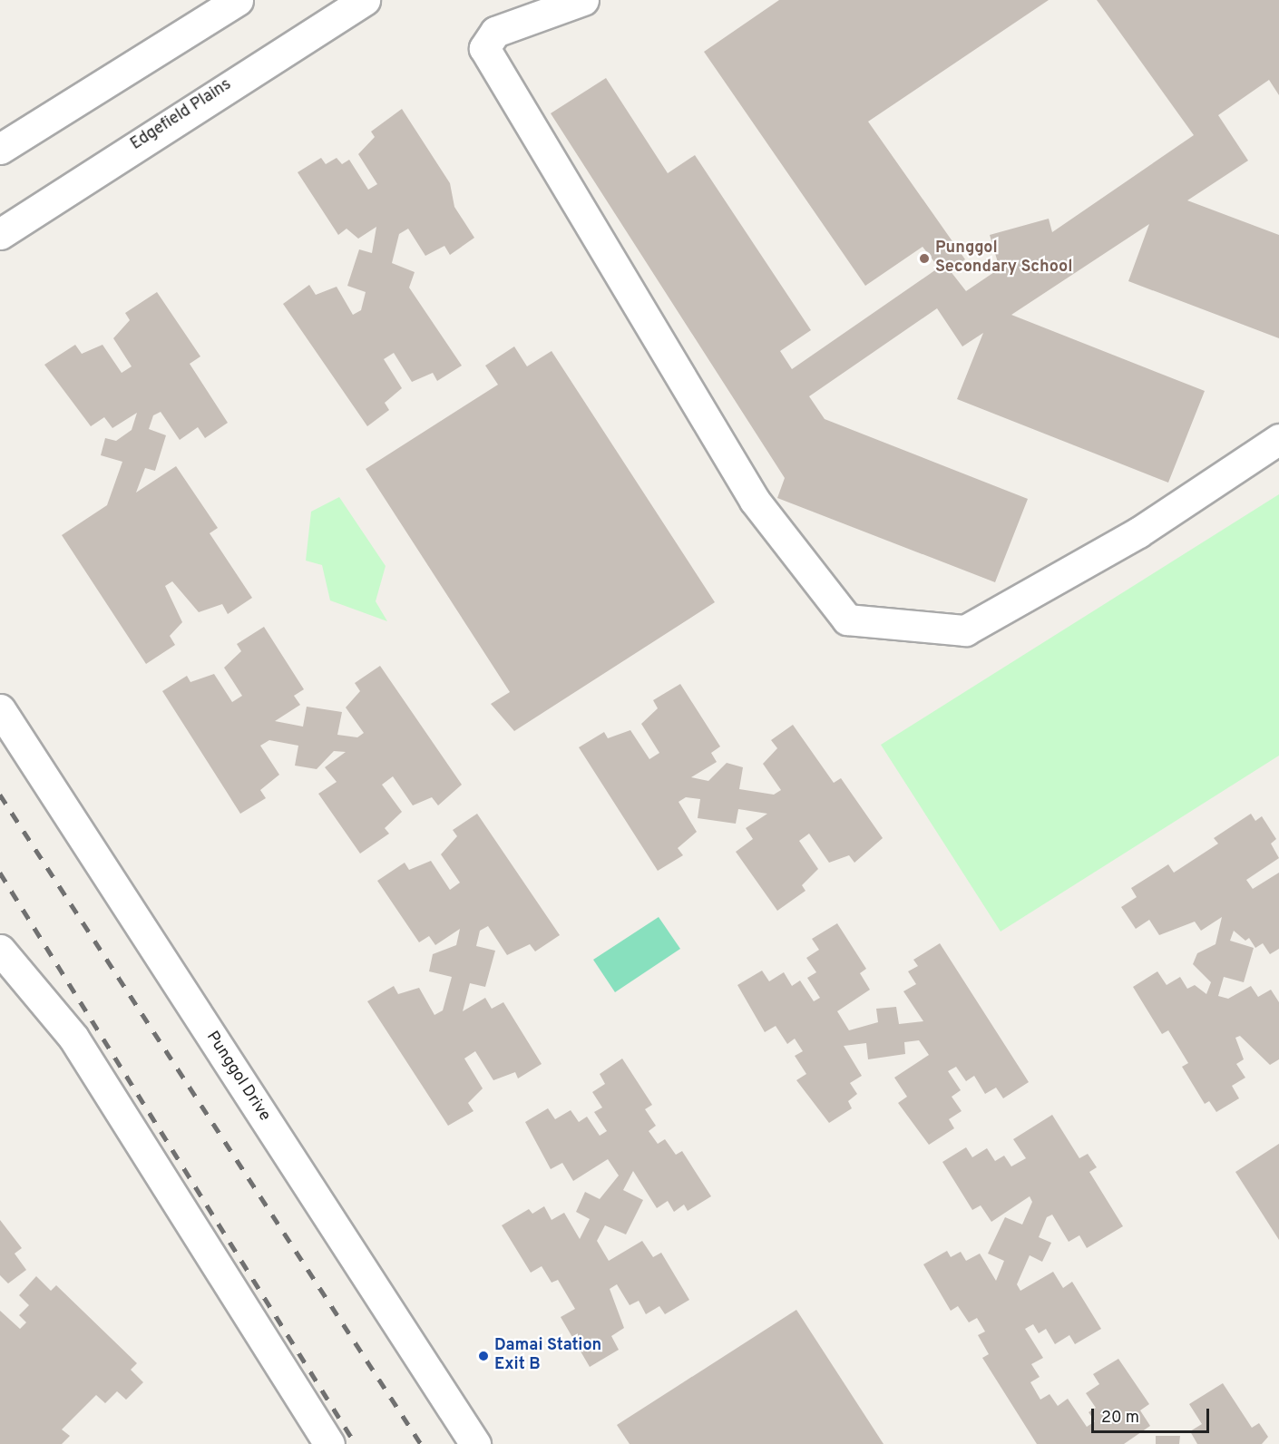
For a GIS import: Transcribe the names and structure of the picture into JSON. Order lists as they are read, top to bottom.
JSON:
{
  "streets": {
    "street": ["Edgefield Plains", "Punggol Drive"]
  },
  "places": ["Punggol Secondary School", "Damai Station Exit B"],
  "scale_bar": "20 m"
}
